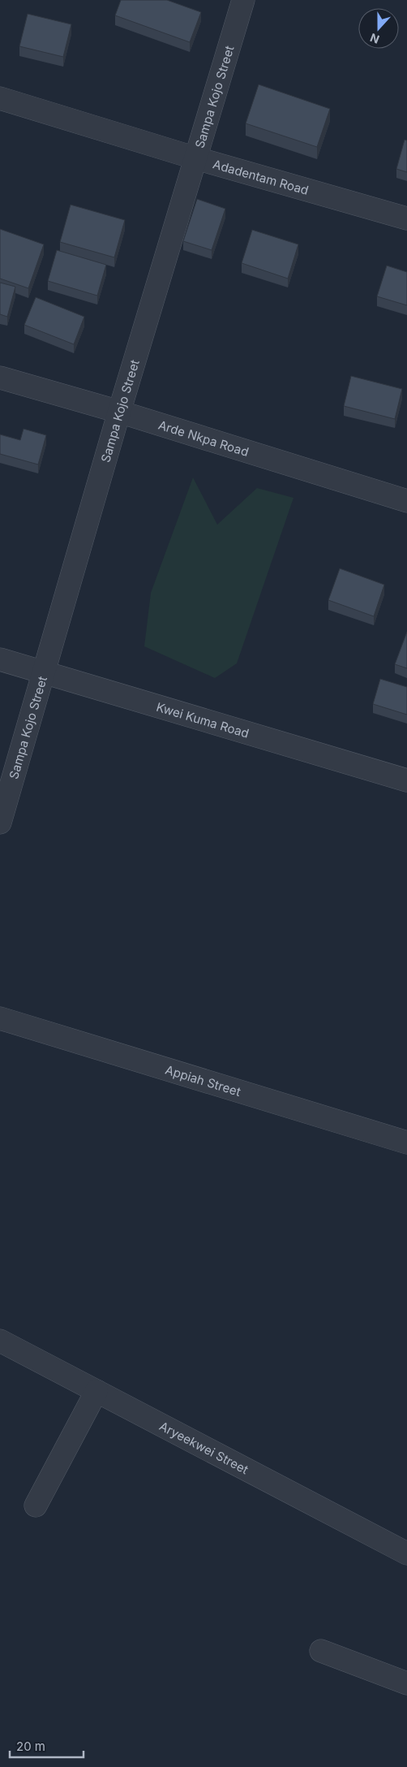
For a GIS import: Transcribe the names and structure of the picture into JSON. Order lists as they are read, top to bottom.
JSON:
{
  "streets": {
    "street": [
      "Sampa Kojo Street",
      "Adadentam Road",
      "Arde Nkpa Road",
      "Kwei Kuma Road",
      "Appiah Street",
      "Aryeekwei Street"
    ]
  },
  "crossings": [
    ["Sampa Kojo Street", "Adadentam Road"],
    ["Sampa Kojo Street", "Arde Nkpa Road"],
    ["Sampa Kojo Street", "Kwei Kuma Road"]
  ],
  "scale_bar": "20 m",
  "north": "bottom"
}
